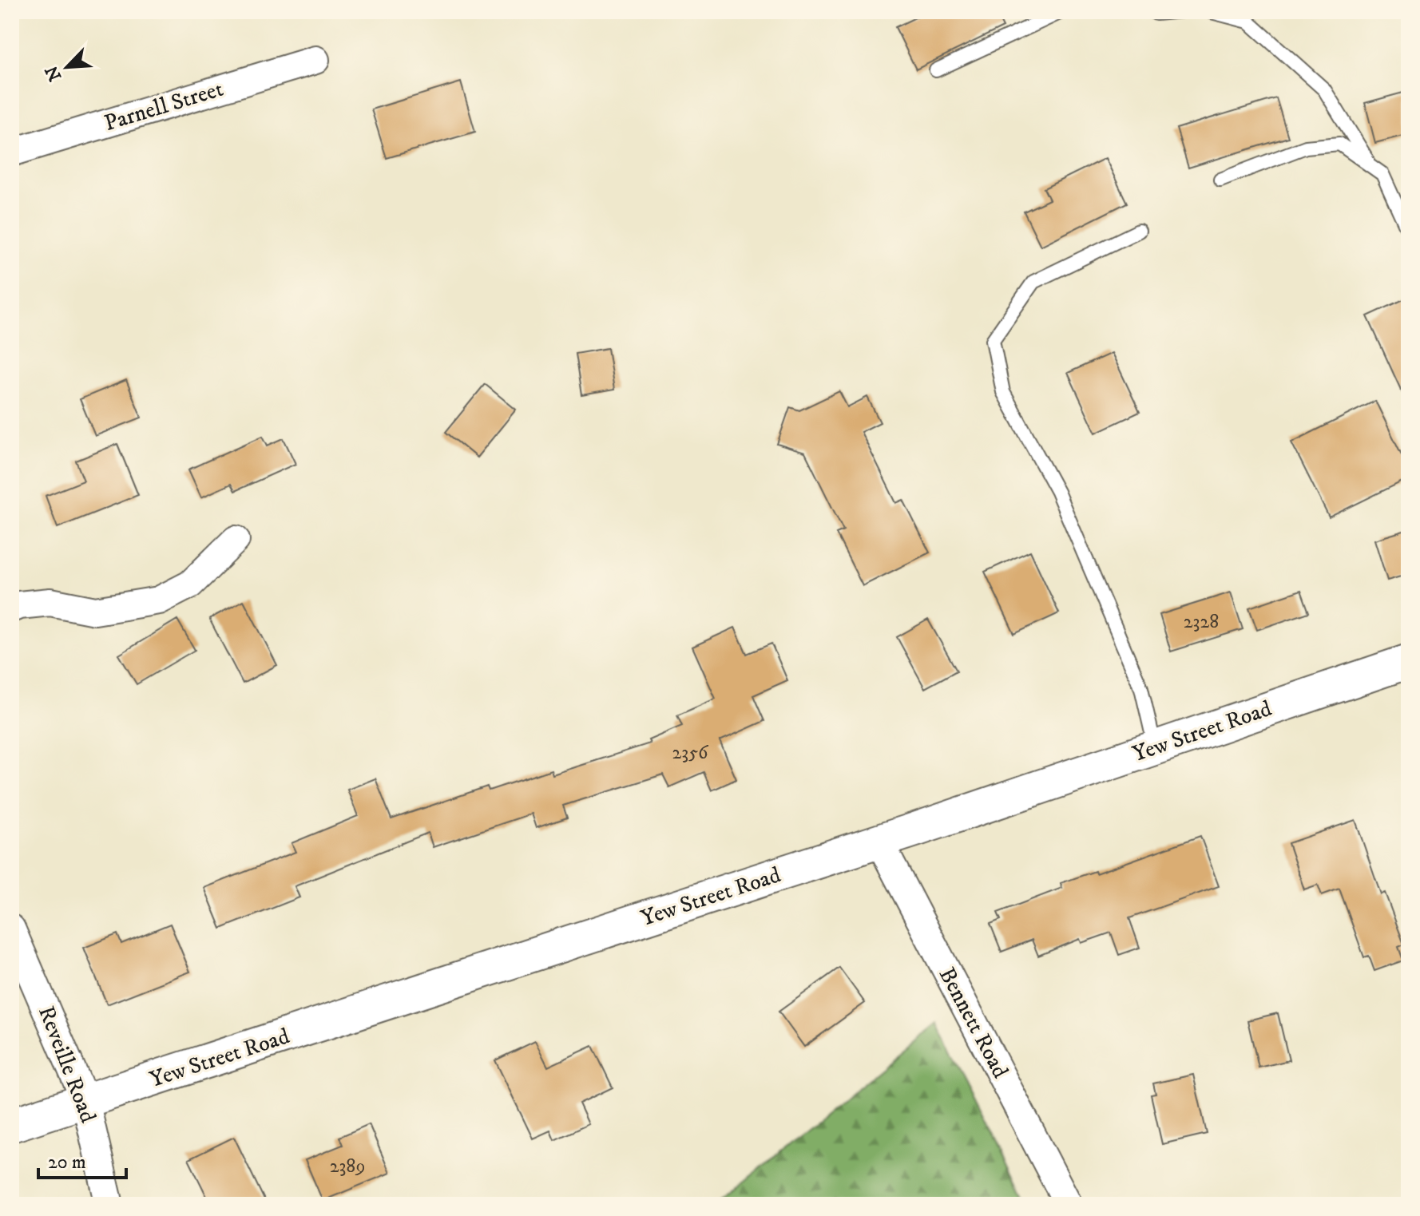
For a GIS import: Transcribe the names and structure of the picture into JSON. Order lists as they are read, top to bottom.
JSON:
{
  "streets": {
    "street": [
      "Parnell Street",
      "Yew Street Road",
      "Bennett Road",
      "Reveille Road"
    ]
  },
  "crossings": [
    ["Yew Street Road", "Bennett Road"],
    ["Yew Street Road", "Reveille Road"]
  ],
  "house_numbers": ["2328", "2356", "2389"],
  "scale_bar": "20 m",
  "north": "bottom left"
}
